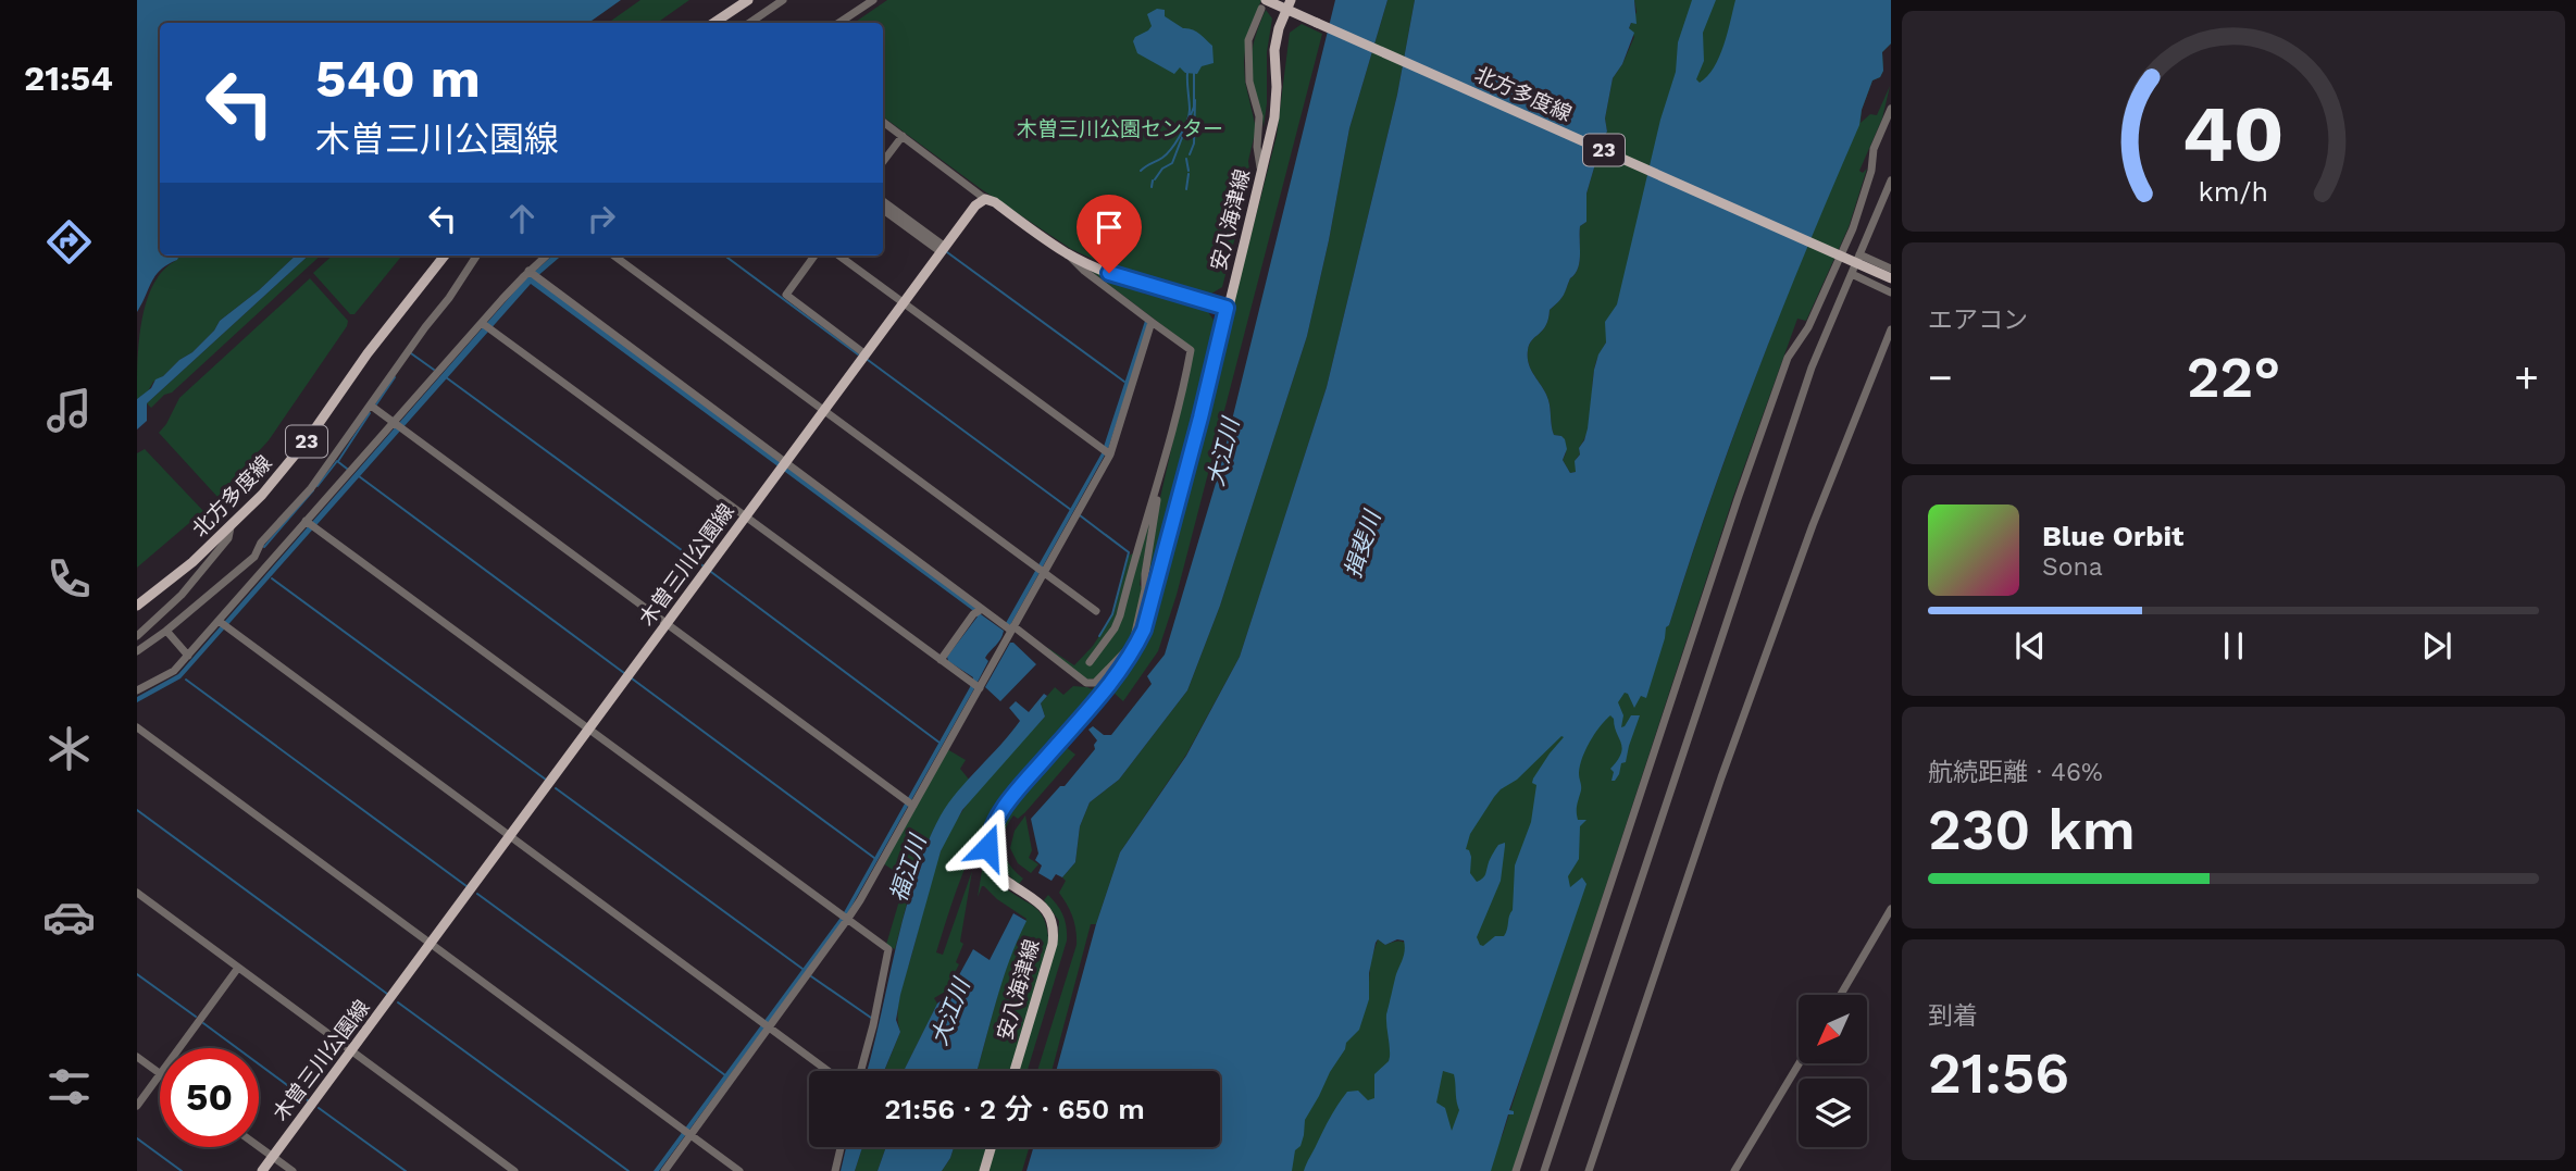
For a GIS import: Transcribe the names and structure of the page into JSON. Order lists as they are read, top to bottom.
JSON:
{
  "streets": {
    "main road": [
      "北方多度線",
      "23",
      "安八海津線",
      "木曽三川公園線"
    ]
  },
  "crossings": [
    ["北方多度線", "安八海津線"]
  ],
  "water": ["大江川", "揖斐川", "福江川"],
  "parks": ["木曽三川公園センター"],
  "north": "bottom left",
  "page": {
    "tabs": "21:54",
    "turn": ["540 m", "木曽三川公園線"],
    "tile": [
      "エアコン",
      ["航続距離 · 46%", "230 km"],
      ["到着", "21:56"]
    ],
    "heat": ["−", "22°", "+"],
    "song": ["Blue Orbit", "Sona"],
    "limit": "50",
    "trip": "21:56 · 2 分 · 650 m",
    "gauge": ["40", "km/h"]
  }
}
